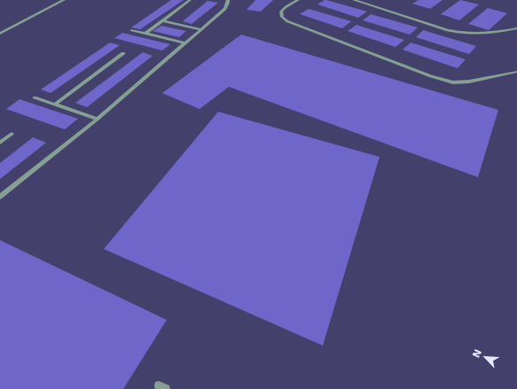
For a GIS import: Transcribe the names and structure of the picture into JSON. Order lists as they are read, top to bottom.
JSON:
{
  "north": "top left"
}
